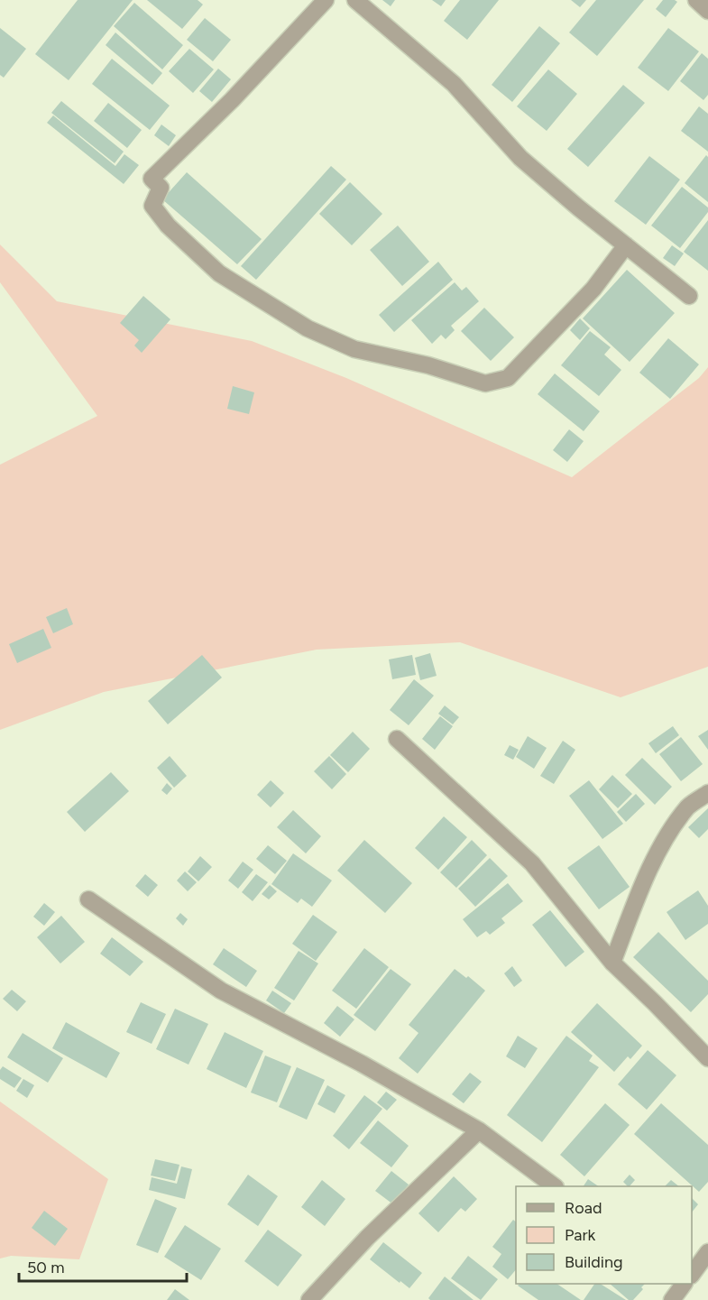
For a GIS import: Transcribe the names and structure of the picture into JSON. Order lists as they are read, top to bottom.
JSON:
{
  "legend": ["Road", "Park", "Building"],
  "scale_bar": "50 m"
}
